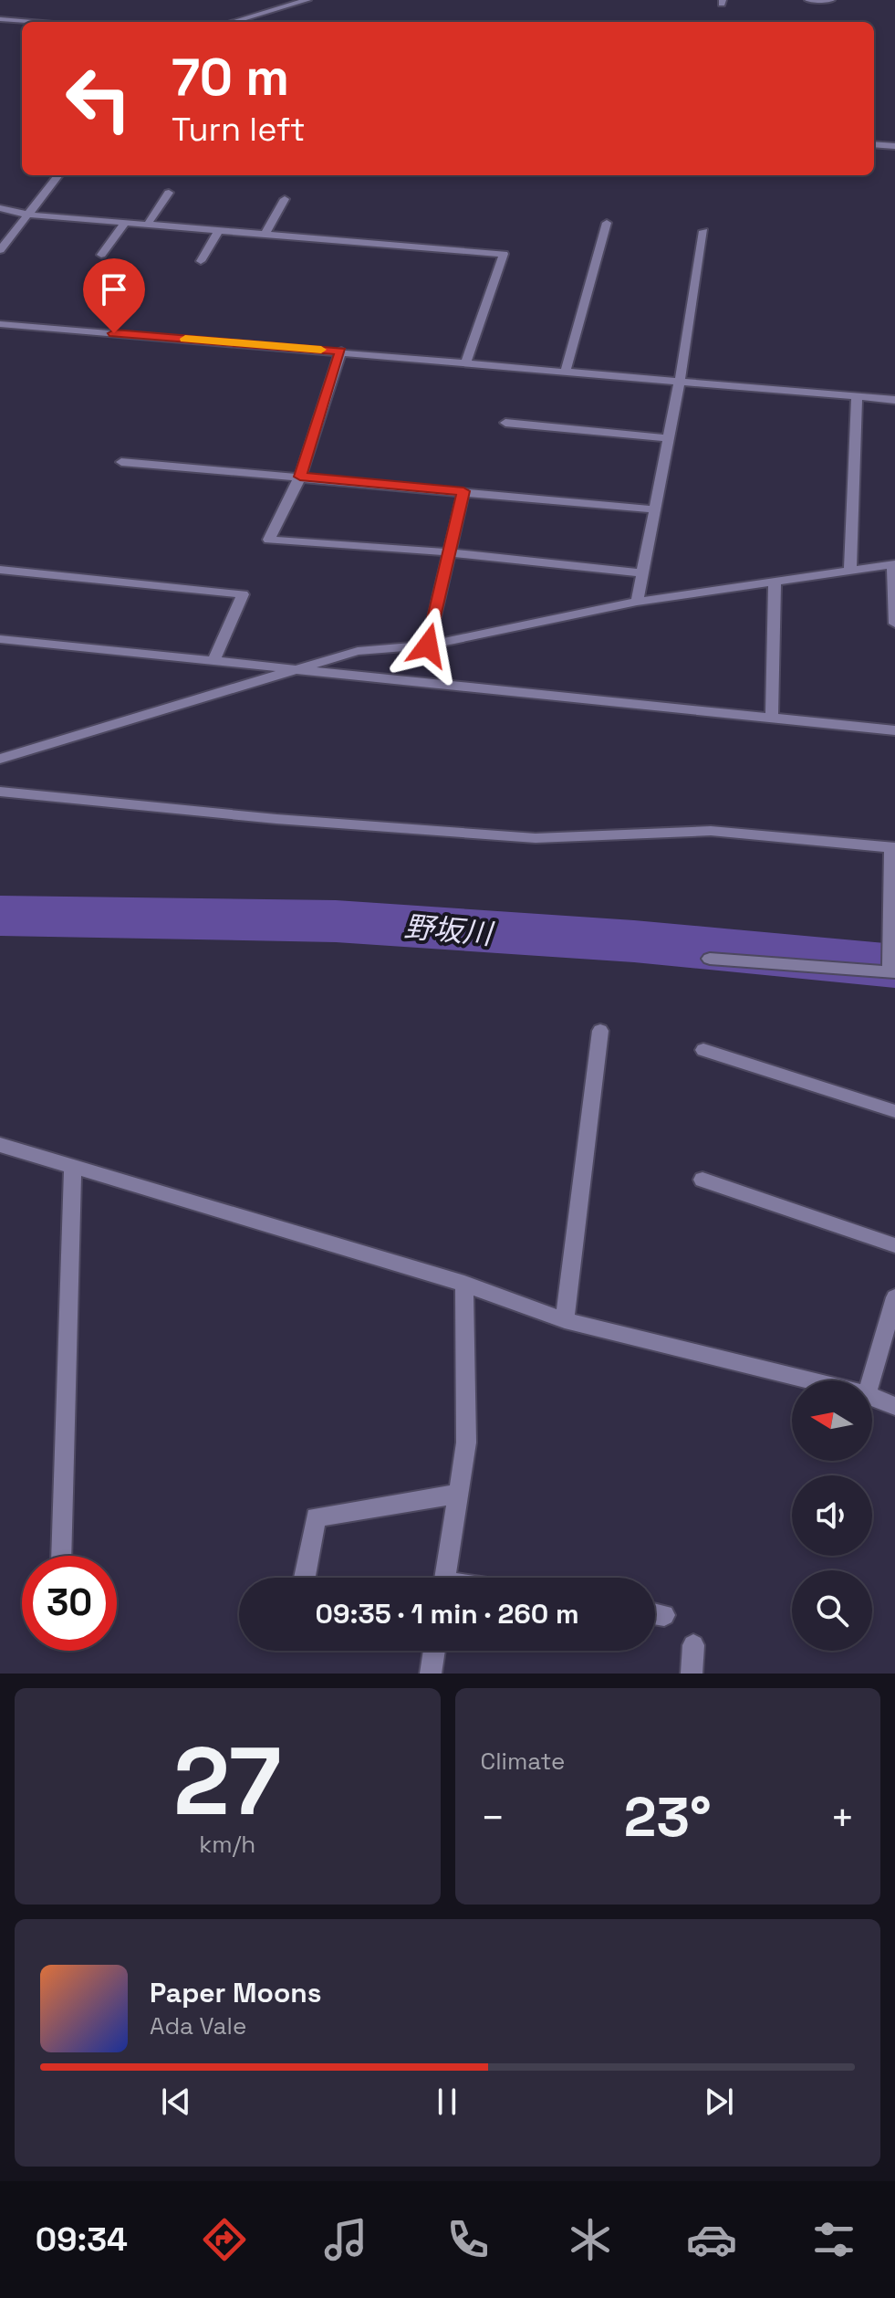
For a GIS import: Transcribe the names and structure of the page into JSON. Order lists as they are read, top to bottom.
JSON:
{
  "water": ["野坂川"],
  "north": "left",
  "page": {
    "turn": ["70 m", "Turn left"],
    "limit": "30",
    "trip": "09:35 · 1 min · 260 m",
    "tile": [
      ["27", "km/h"],
      "Climate"
    ],
    "heat": ["−", "23°", "+"],
    "song": ["Paper Moons", "Ada Vale"],
    "tabs": "09:34"
  }
}
